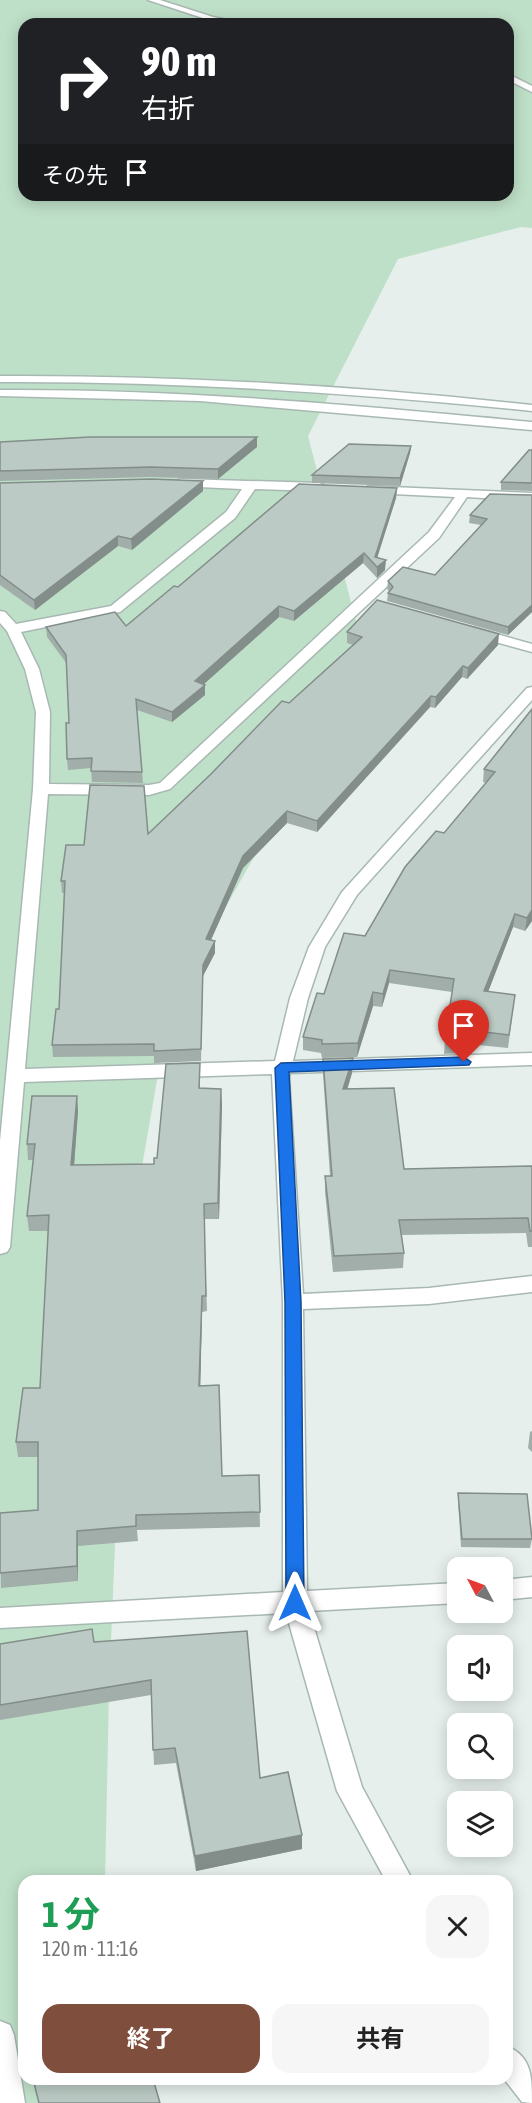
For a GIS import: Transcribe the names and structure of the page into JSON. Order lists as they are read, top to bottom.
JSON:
{
  "north": "top left",
  "page": {
    "turn": ["90 m", "右折"],
    "then": "その先",
    "heading": ["1 分", "120 m · 11:16"],
    "buttons": ["終了", "共有"]
  }
}
